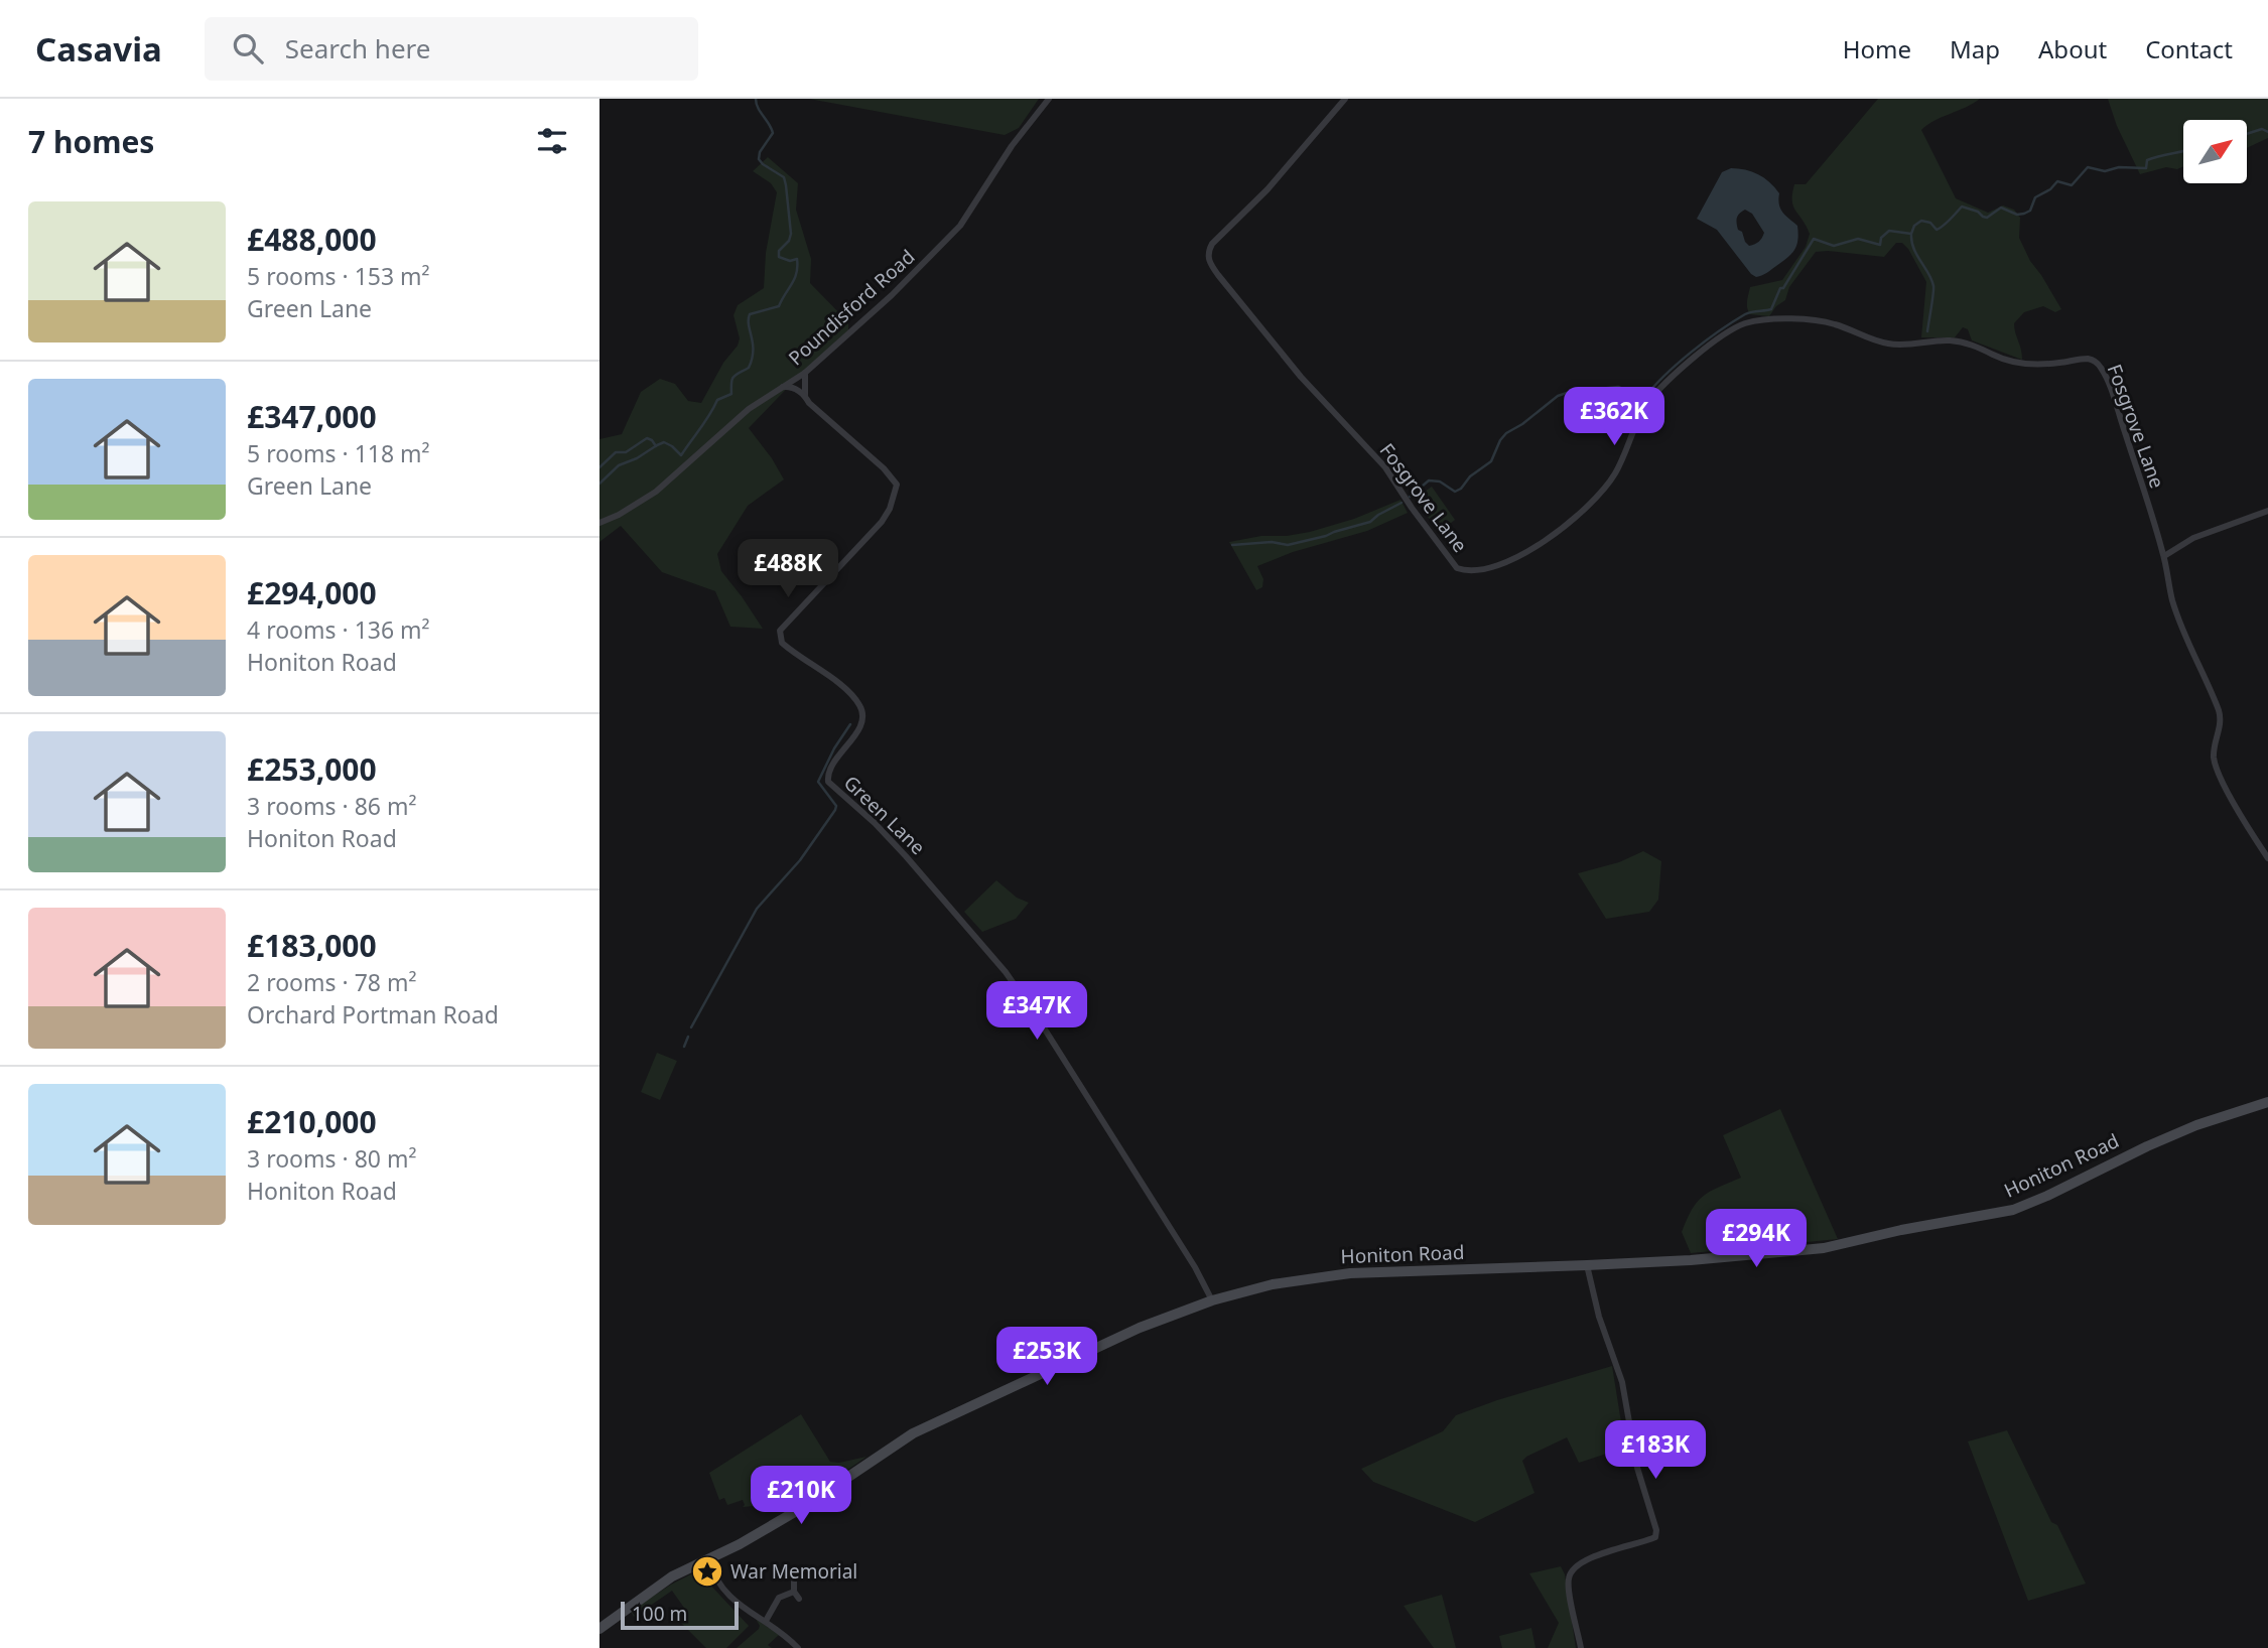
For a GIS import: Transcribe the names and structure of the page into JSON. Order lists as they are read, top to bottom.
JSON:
{
  "streets": {
    "main road": ["Honiton Road"],
    "street": ["Poundisford Road", "Fosgrove Lane", "Green Lane"]
  },
  "crossings": [
    ["Green Lane", "Honiton Road"]
  ],
  "places": {
    "place": ["War Memorial"]
  },
  "scale_bar": "100 m",
  "north": "top right",
  "page": {
    "header": "Casavia",
    "search": "Search here",
    "nav": [
      "Home",
      "Map",
      "About",
      "Contact"
    ],
    "heading": "7 homes",
    "list": [
      {
        "name": "£488,000",
        "note": "5 rooms · 153 m² · Green Lane"
      },
      {
        "name": "£347,000",
        "note": "5 rooms · 118 m² · Green Lane"
      },
      {
        "name": "£294,000",
        "note": "4 rooms · 136 m² · Honiton Road"
      },
      {
        "name": "£253,000",
        "note": "3 rooms · 86 m² · Honiton Road"
      },
      {
        "name": "£183,000",
        "note": "2 rooms · 78 m² · Orchard Portman Road"
      },
      {
        "name": "£210,000",
        "note": "3 rooms · 80 m² · Honiton Road"
      }
    ],
    "price": [
      "£362K",
      "£488K",
      "£347K",
      "£294K",
      "£253K",
      "£183K",
      "£210K"
    ],
    "scale": "100 m"
  }
}
